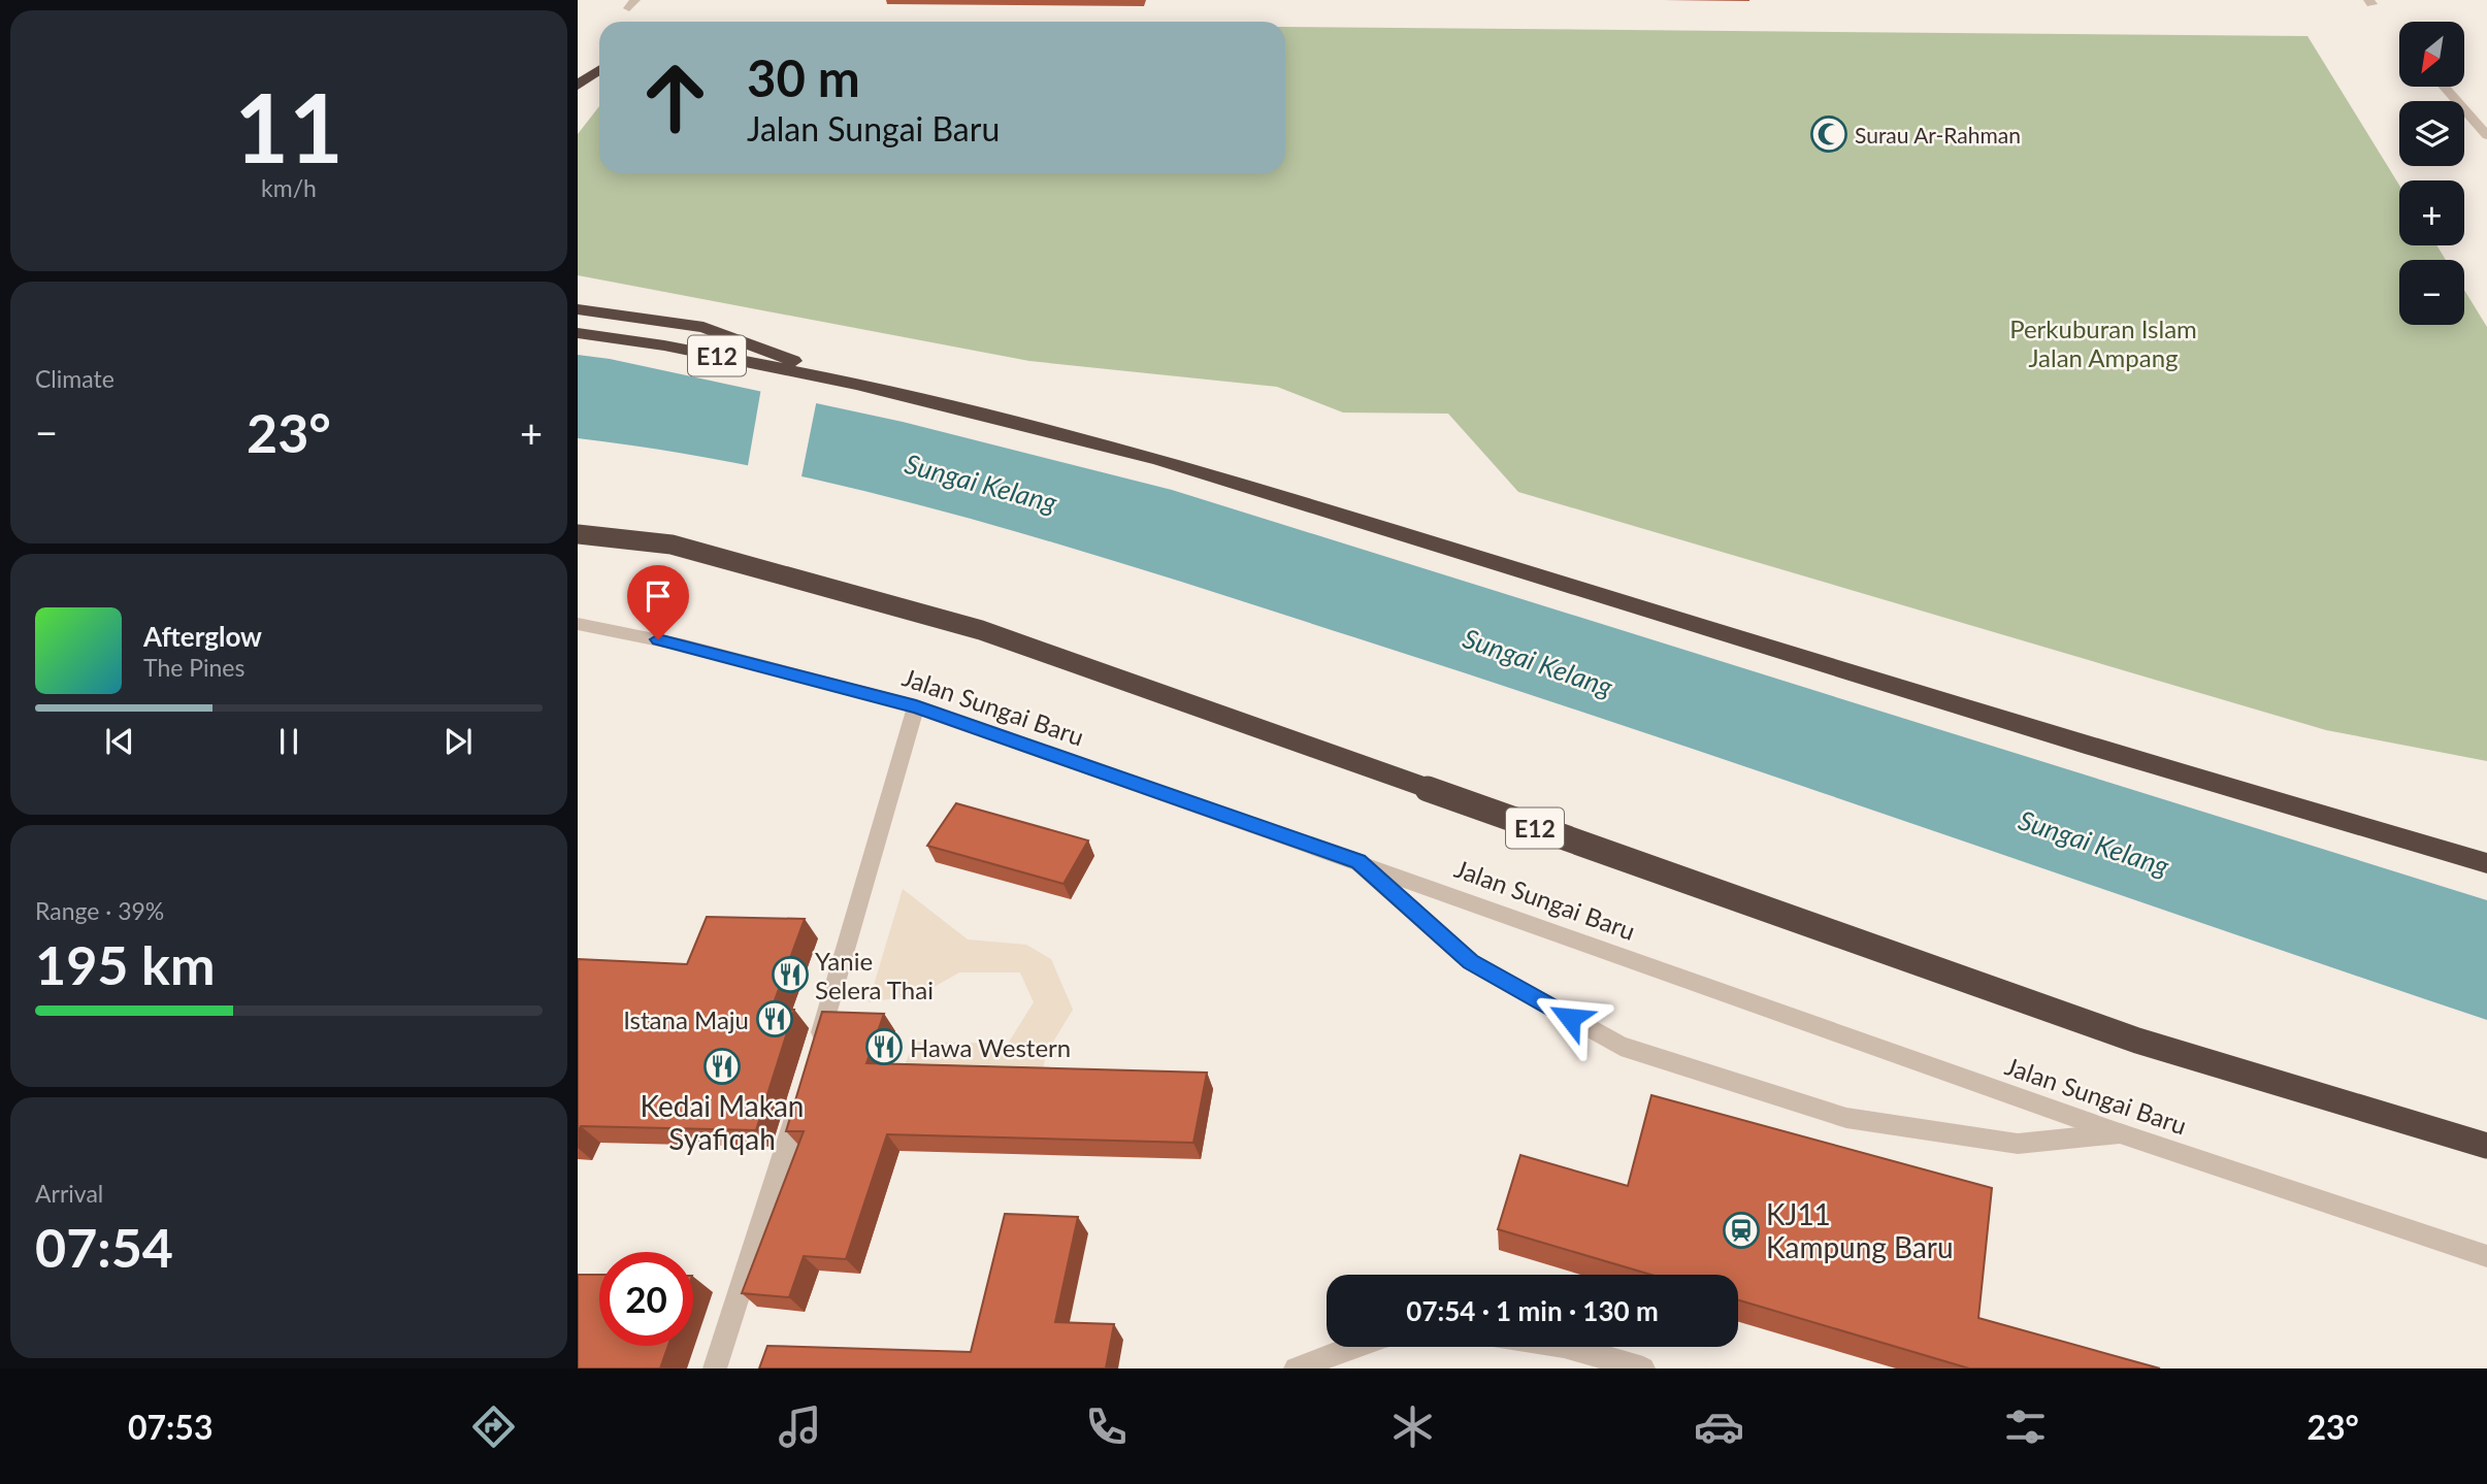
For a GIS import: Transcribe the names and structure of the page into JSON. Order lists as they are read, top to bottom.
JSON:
{
  "streets": {
    "highway": ["E12"],
    "street": ["Jalan Sungai Baru"]
  },
  "water": ["Sungai Kelang"],
  "parks": ["Perkuburan Islam Jalan Ampang"],
  "places": {
    "mosque": ["Surau Ar-Rahman"],
    "restaurant": [
      "Yanie Selera Thai",
      "Istana Maju",
      "Hawa Western",
      "Kedai Makan Syafiqah"
    ],
    "station": ["KJ11 Kampung Baru"]
  },
  "north": "bottom left",
  "page": {
    "tile": [
      ["11", "km/h"],
      "Climate",
      ["Range · 39%", "195 km"],
      ["Arrival", "07:54"]
    ],
    "map_buttons": ["+", "−"],
    "turn": ["30 m", "Jalan Sungai Baru"],
    "heat": ["−", "23°", "+"],
    "song": ["Afterglow", "The Pines"],
    "limit": "20",
    "trip": "07:54 · 1 min · 130 m",
    "tabs": ["07:53", "23°"]
  }
}
